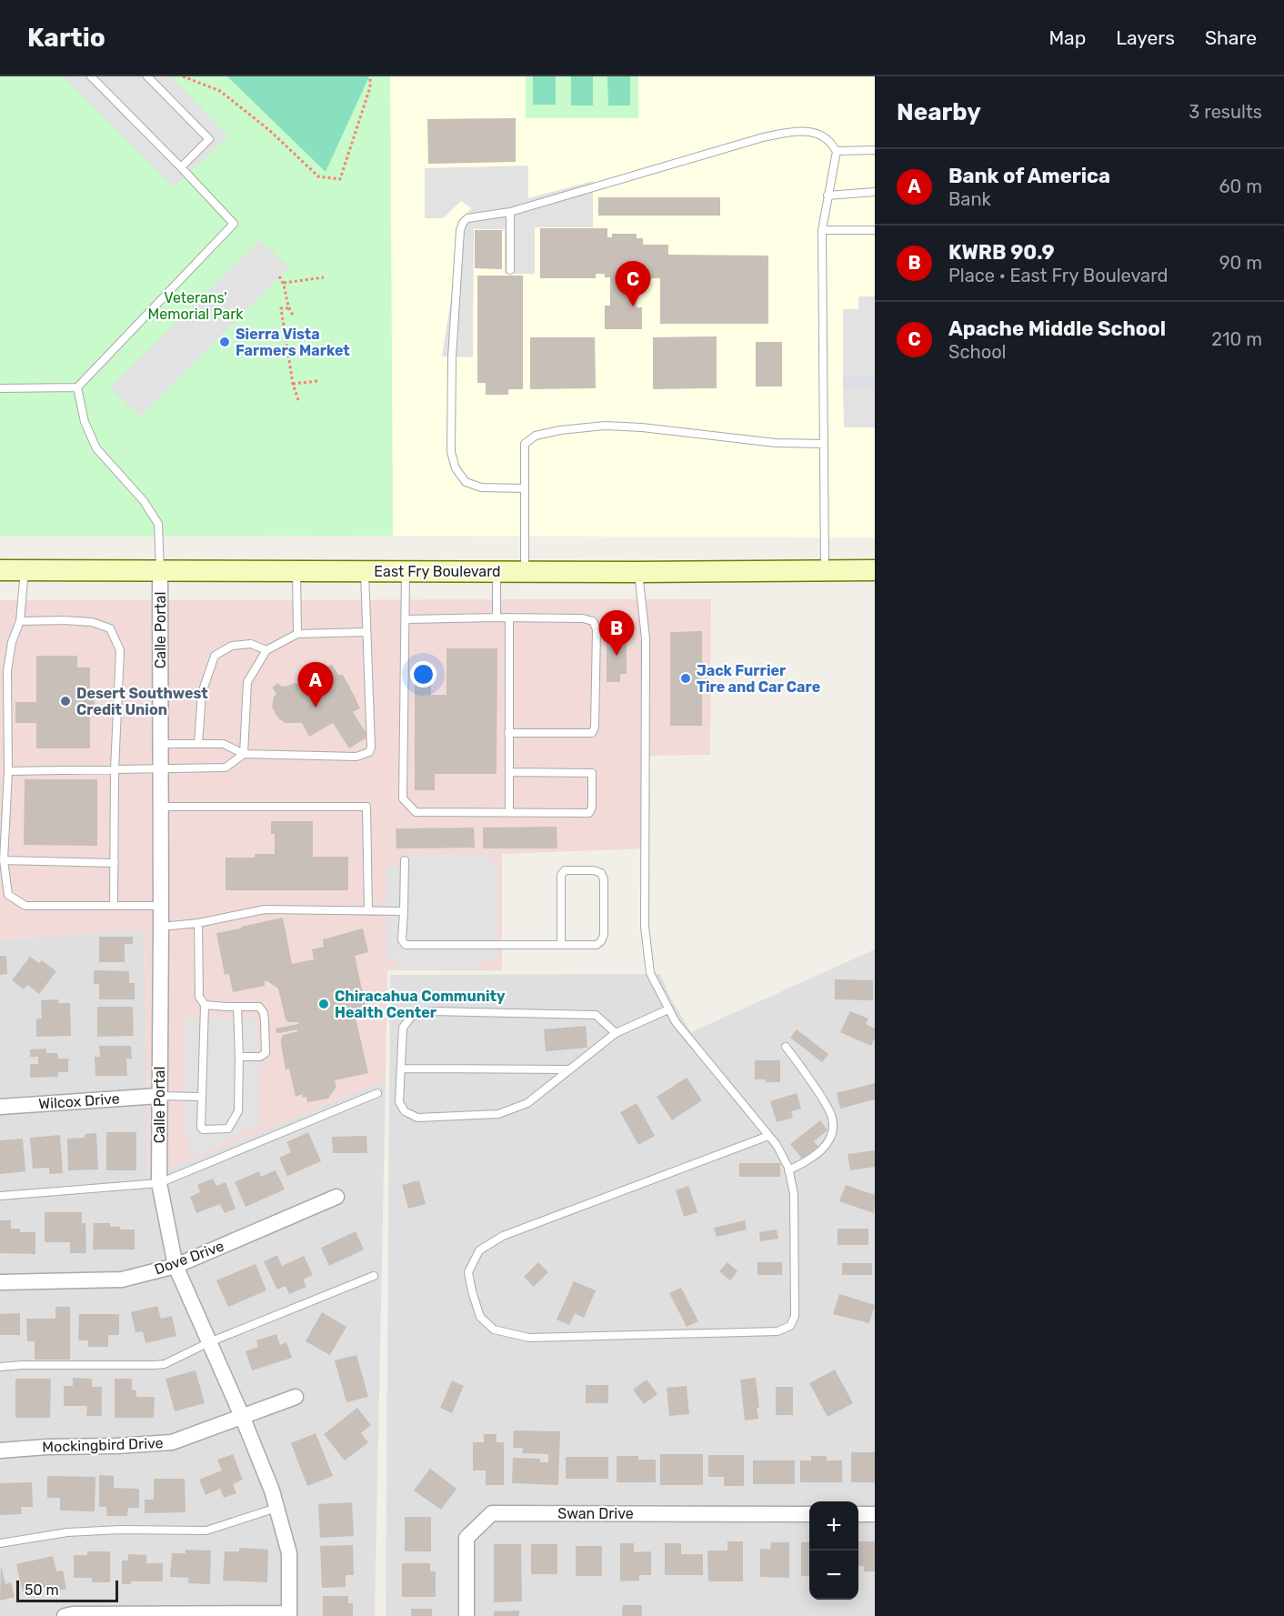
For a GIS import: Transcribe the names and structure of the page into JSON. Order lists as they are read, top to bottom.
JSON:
{
  "streets": {
    "main road": ["East Fry Boulevard"],
    "street": [
      "Calle Portal",
      "Wilcox Drive",
      "Dove Drive",
      "Mockingbird Drive",
      "Swan Drive"
    ]
  },
  "crossings": [
    ["East Fry Boulevard", "Calle Portal"],
    ["Calle Portal", "Wilcox Drive"],
    ["Calle Portal", "Dove Drive"],
    ["Calle Portal", "Mockingbird Drive"]
  ],
  "parks": ["Veterans' Memorial Park"],
  "places": [
    "Sierra Vista Farmers Market",
    "Jack Furrier Tire and Car Care",
    "Desert Southwest Credit Union",
    "Chiracahua Community Health Center"
  ],
  "scale_bar": "50 m",
  "page": {
    "header": "Kartio",
    "nav": ["Map", "Layers", "Share"],
    "heading": ["Nearby", "3 results"],
    "list": [
      {
        "mark": "A",
        "name": "Bank of America",
        "note": "Bank",
        "value": "60 m"
      },
      {
        "mark": "B",
        "name": "KWRB 90.9",
        "note": "Place · East Fry Boulevard",
        "value": "90 m"
      },
      {
        "mark": "C",
        "name": "Apache Middle School",
        "note": "School",
        "value": "210 m"
      }
    ],
    "pins": ["C", "B", "A"],
    "map_buttons": ["+", "−"],
    "scale": "50 m"
  }
}
